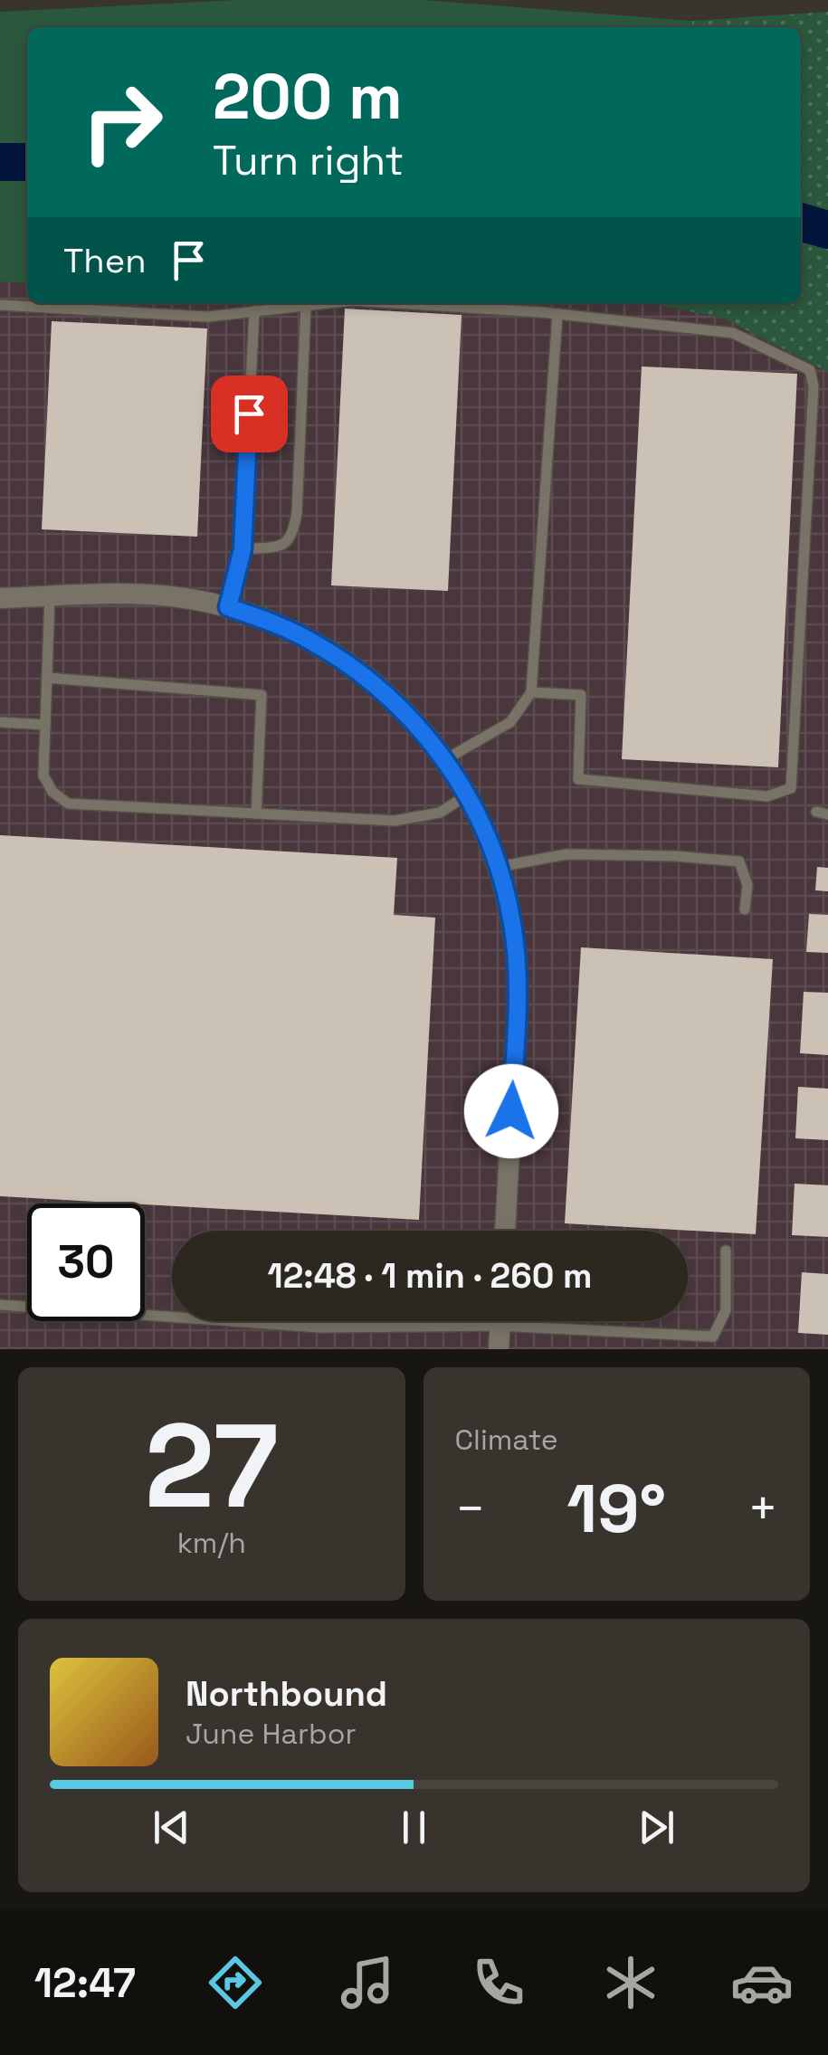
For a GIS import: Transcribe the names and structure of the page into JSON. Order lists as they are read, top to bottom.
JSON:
{
  "page": {
    "turn": ["200 m", "Turn right"],
    "then": "Then",
    "limit": "30",
    "trip": "12:48 · 1 min · 260 m",
    "tile": [
      ["27", "km/h"],
      "Climate"
    ],
    "heat": ["−", "19°", "+"],
    "song": ["Northbound", "June Harbor"],
    "tabs": "12:47"
  }
}
